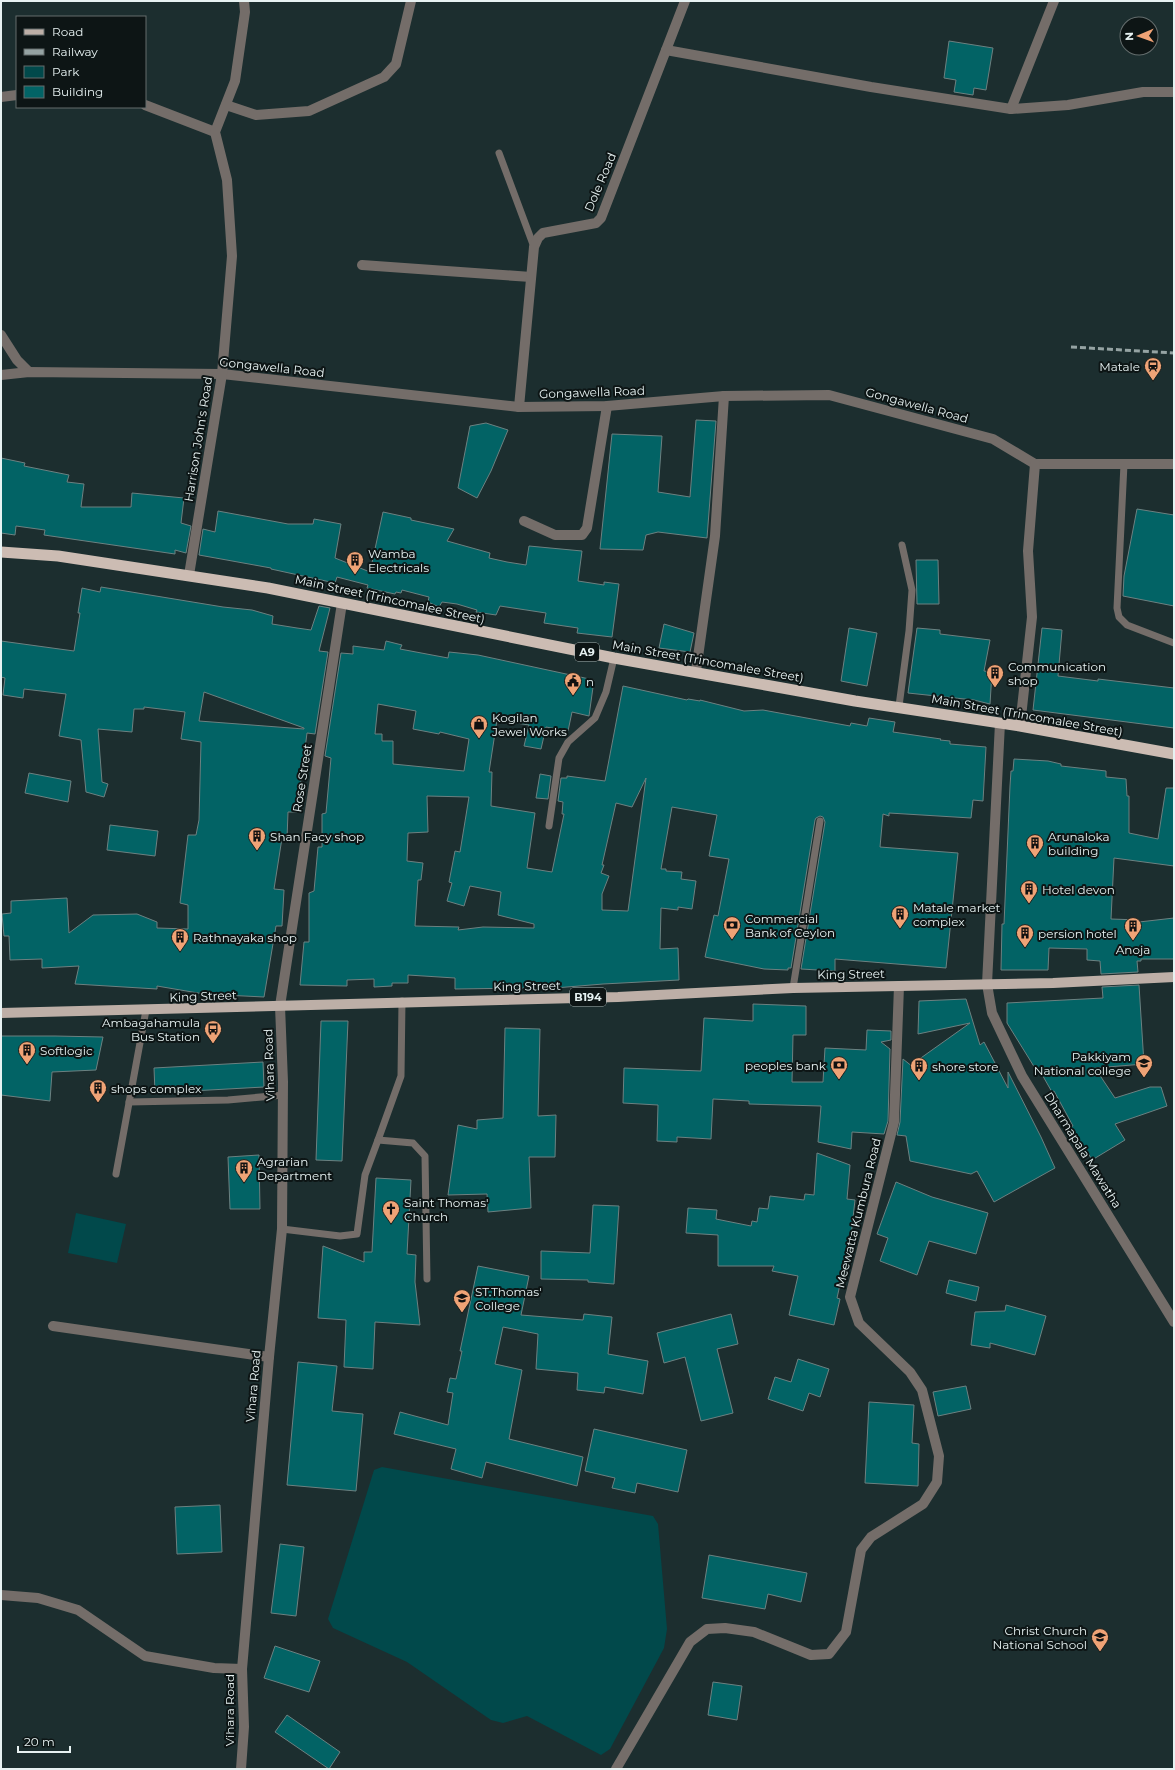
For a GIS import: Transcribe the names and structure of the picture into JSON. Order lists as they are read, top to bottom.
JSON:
{
  "streets": {
    "highway": ["Main Street (Trincomalee Street)", "A9"],
    "main road": ["King Street", "B194"],
    "street": [
      "Dole Road",
      "Gongawella Road",
      "Harrison John's Road",
      "Rose Street",
      "Vihara Road",
      "Dharmapala Mawatha",
      "Meewatta Kumbura Road"
    ]
  },
  "crossings": [
    ["Gongawella Road", "Harrison John's Road"],
    ["Harrison John's Road", "Main Street (Trincomalee Street)"],
    ["Main Street (Trincomalee Street)", "Rose Street"],
    ["Main Street (Trincomalee Street)", "Dharmapala Mawatha"],
    ["Rose Street", "King Street"],
    ["Rose Street", "Vihara Road"],
    ["King Street", "Vihara Road"],
    ["King Street", "Dharmapala Mawatha"],
    ["King Street", "Meewatta Kumbura Road"]
  ],
  "places": {
    "station": ["Matale"],
    "building": [
      "Wamba Electricals",
      "Communication shop",
      "Shan Facy shop",
      "Arunaloka building",
      "Hotel devon",
      "Matale market complex",
      "Anoja",
      "persion hotel",
      "Rathnayaka shop",
      "Softlogic",
      "shore store",
      "shops complex",
      "Agrarian Department"
    ],
    "public building": ["n"],
    "shop": ["Kogilan Jewel Works"],
    "bank": ["Commercial Bank of Ceylon", "peoples bank"],
    "bus stop": ["Ambagahamula Bus Station"],
    "school or university": ["Pakkiyam National college", "ST.Thomas' College", "Christ Church National School"],
    "church": ["Saint Thomas' Church"]
  },
  "legend": [
    "Road",
    "Railway",
    "Park",
    "Building"
  ],
  "scale_bar": "20 m",
  "north": "left"
}
